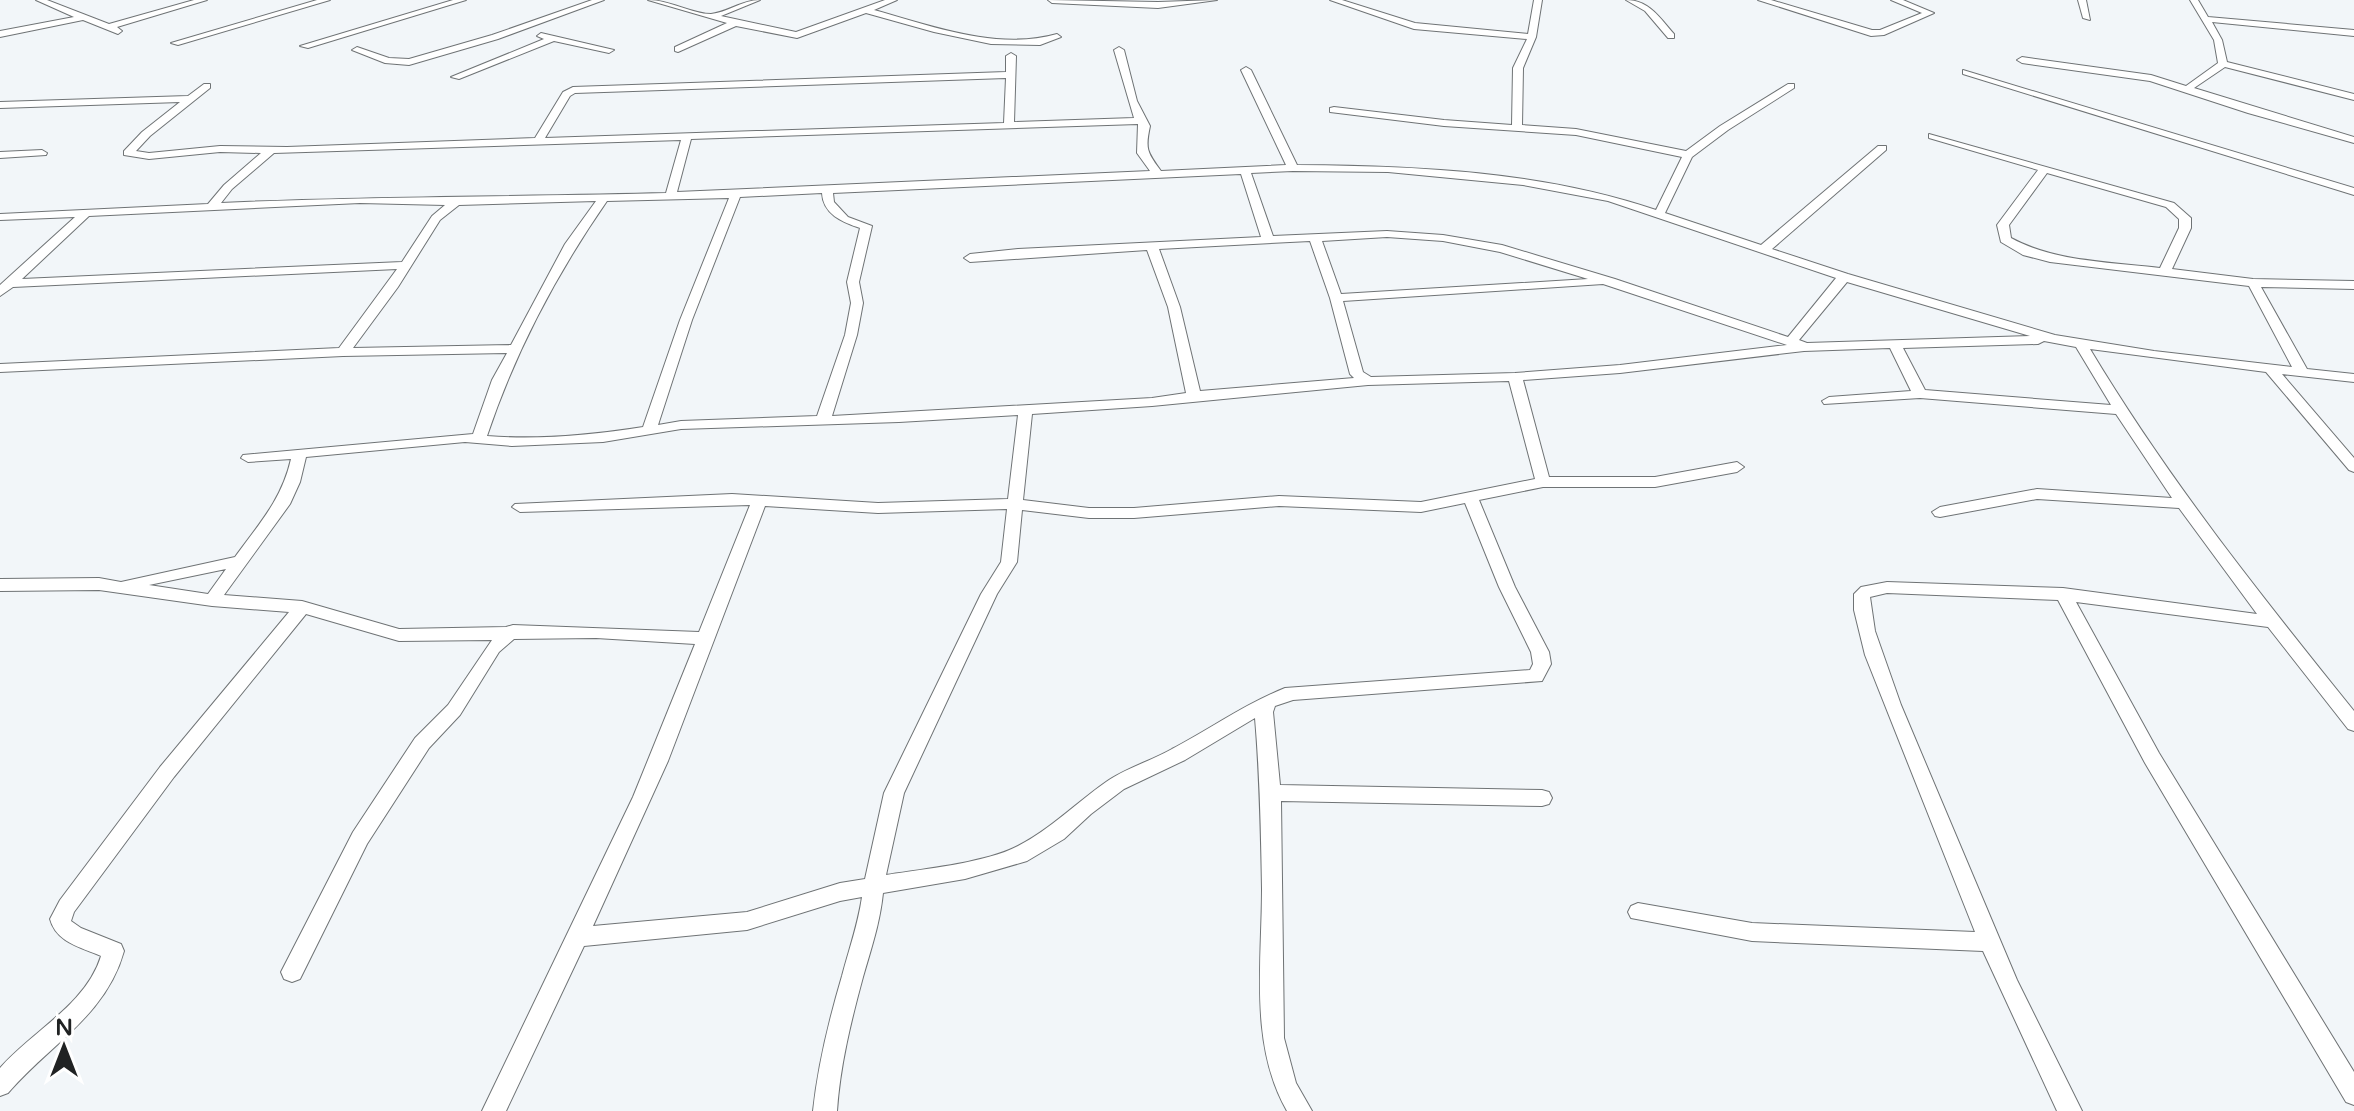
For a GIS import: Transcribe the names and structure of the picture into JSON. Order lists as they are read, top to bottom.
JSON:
{
  "north": "top"
}
